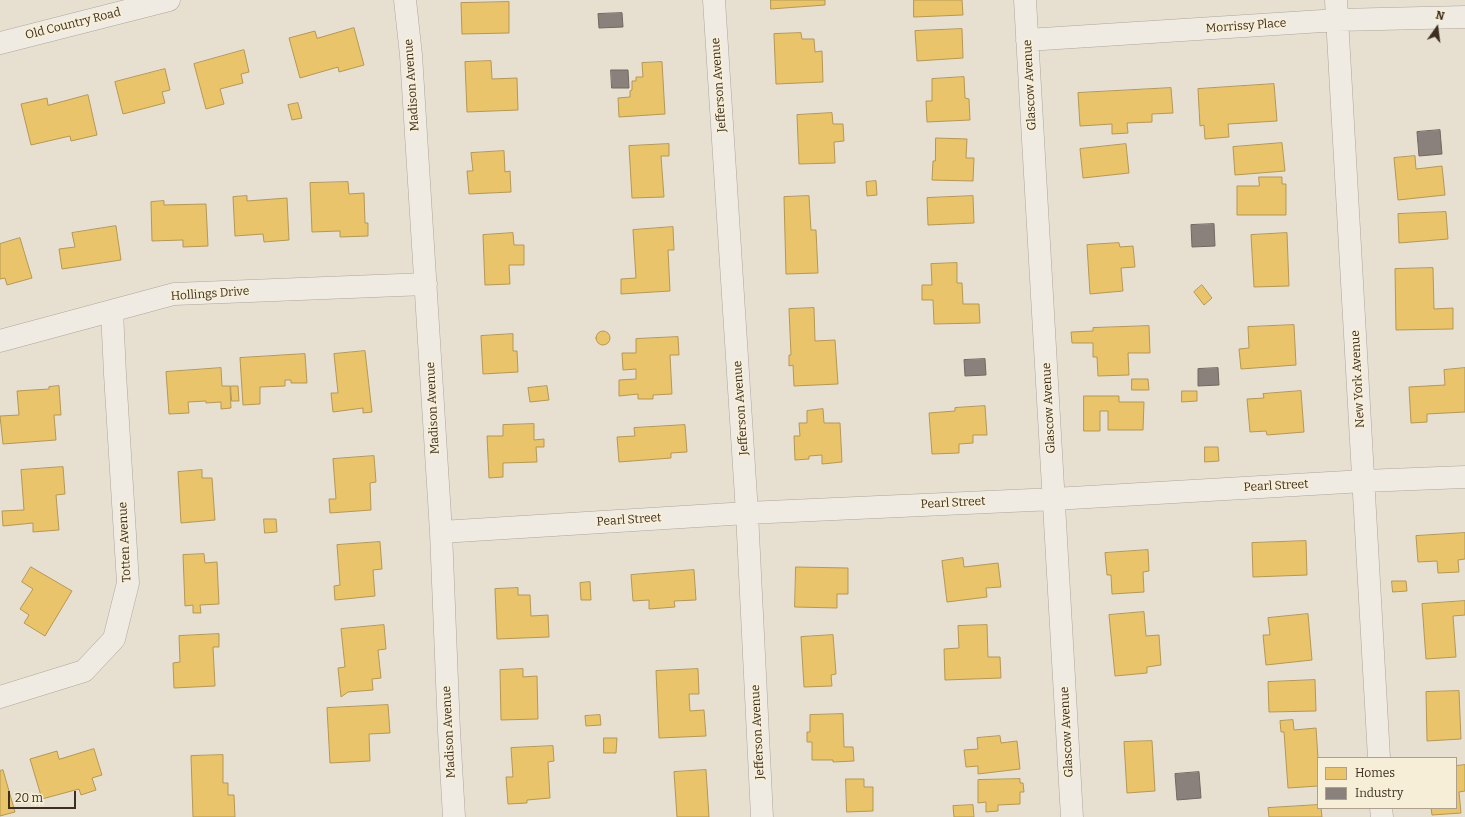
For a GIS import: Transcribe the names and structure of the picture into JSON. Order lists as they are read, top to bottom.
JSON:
{
  "streets": {
    "street": [
      "Old Country Road",
      "Morrissy Place",
      "Madison Avenue",
      "Jefferson Avenue",
      "Glascow Avenue",
      "Hollings Drive",
      "New York Avenue",
      "Pearl Street",
      "Totten Avenue"
    ]
  },
  "crossings": [
    ["Morrissy Place", "Glascow Avenue"],
    ["Morrissy Place", "New York Avenue"],
    ["Madison Avenue", "Hollings Drive"],
    ["Madison Avenue", "Pearl Street"],
    ["Jefferson Avenue", "Pearl Street"],
    ["Glascow Avenue", "Pearl Street"],
    ["Hollings Drive", "Totten Avenue"],
    ["New York Avenue", "Pearl Street"]
  ],
  "legend": ["Homes", "Industry"],
  "scale_bar": "20 m",
  "north": "top"
}
